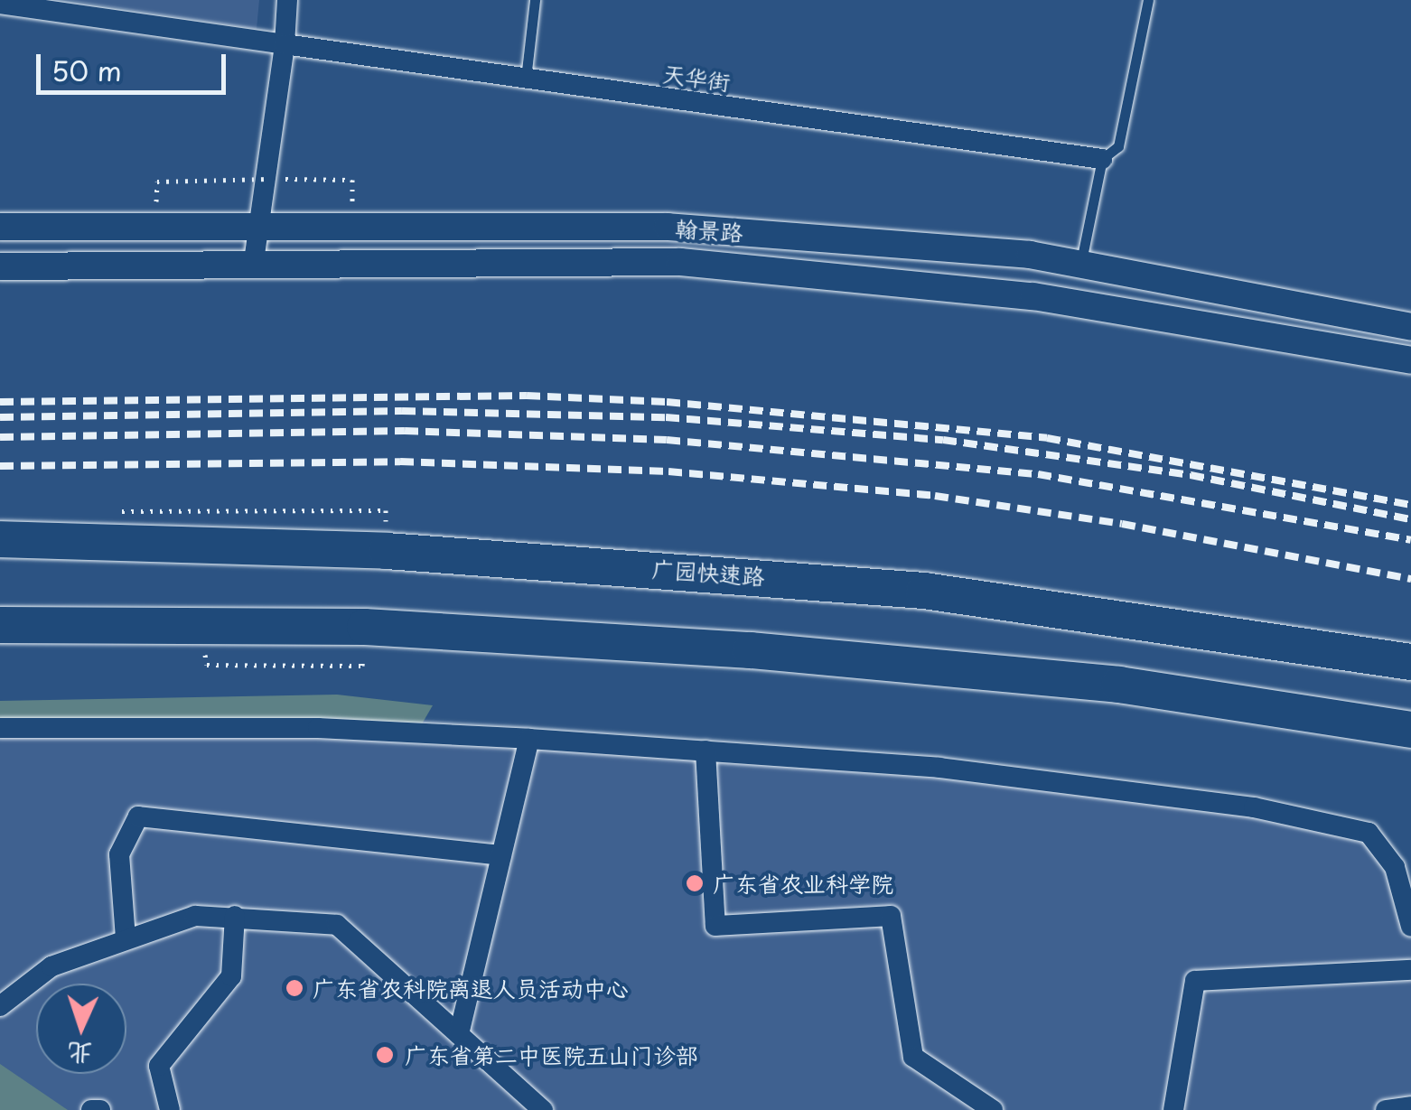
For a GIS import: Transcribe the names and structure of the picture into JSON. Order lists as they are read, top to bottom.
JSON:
{
  "streets": {
    "highway": ["广园快速路"],
    "street": ["天华街", "翰景路"]
  },
  "places": ["广东省农业科学院", "广东省农科院离退人员活动中心", "广东省第二中医院五山门诊部"],
  "scale_bar": "50 m",
  "north": "bottom"
}
